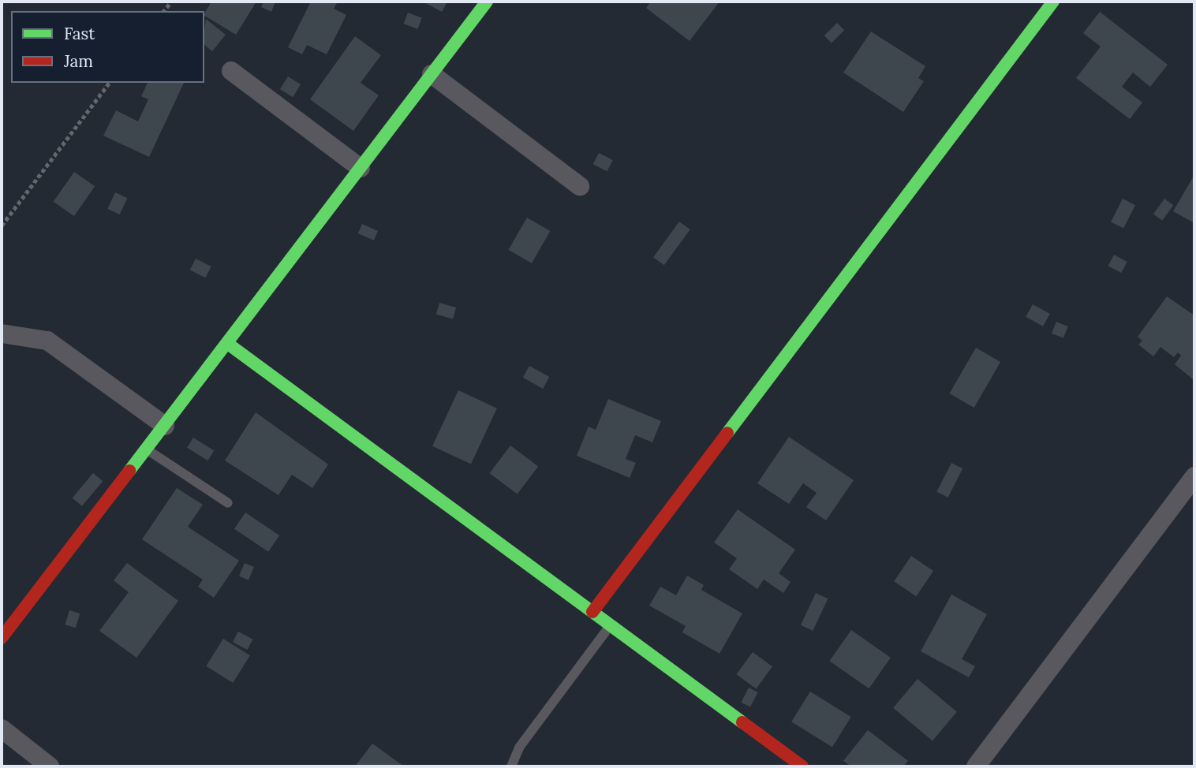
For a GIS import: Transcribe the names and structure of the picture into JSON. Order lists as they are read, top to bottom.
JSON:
{
  "legend": ["Fast", "Jam"]
}
